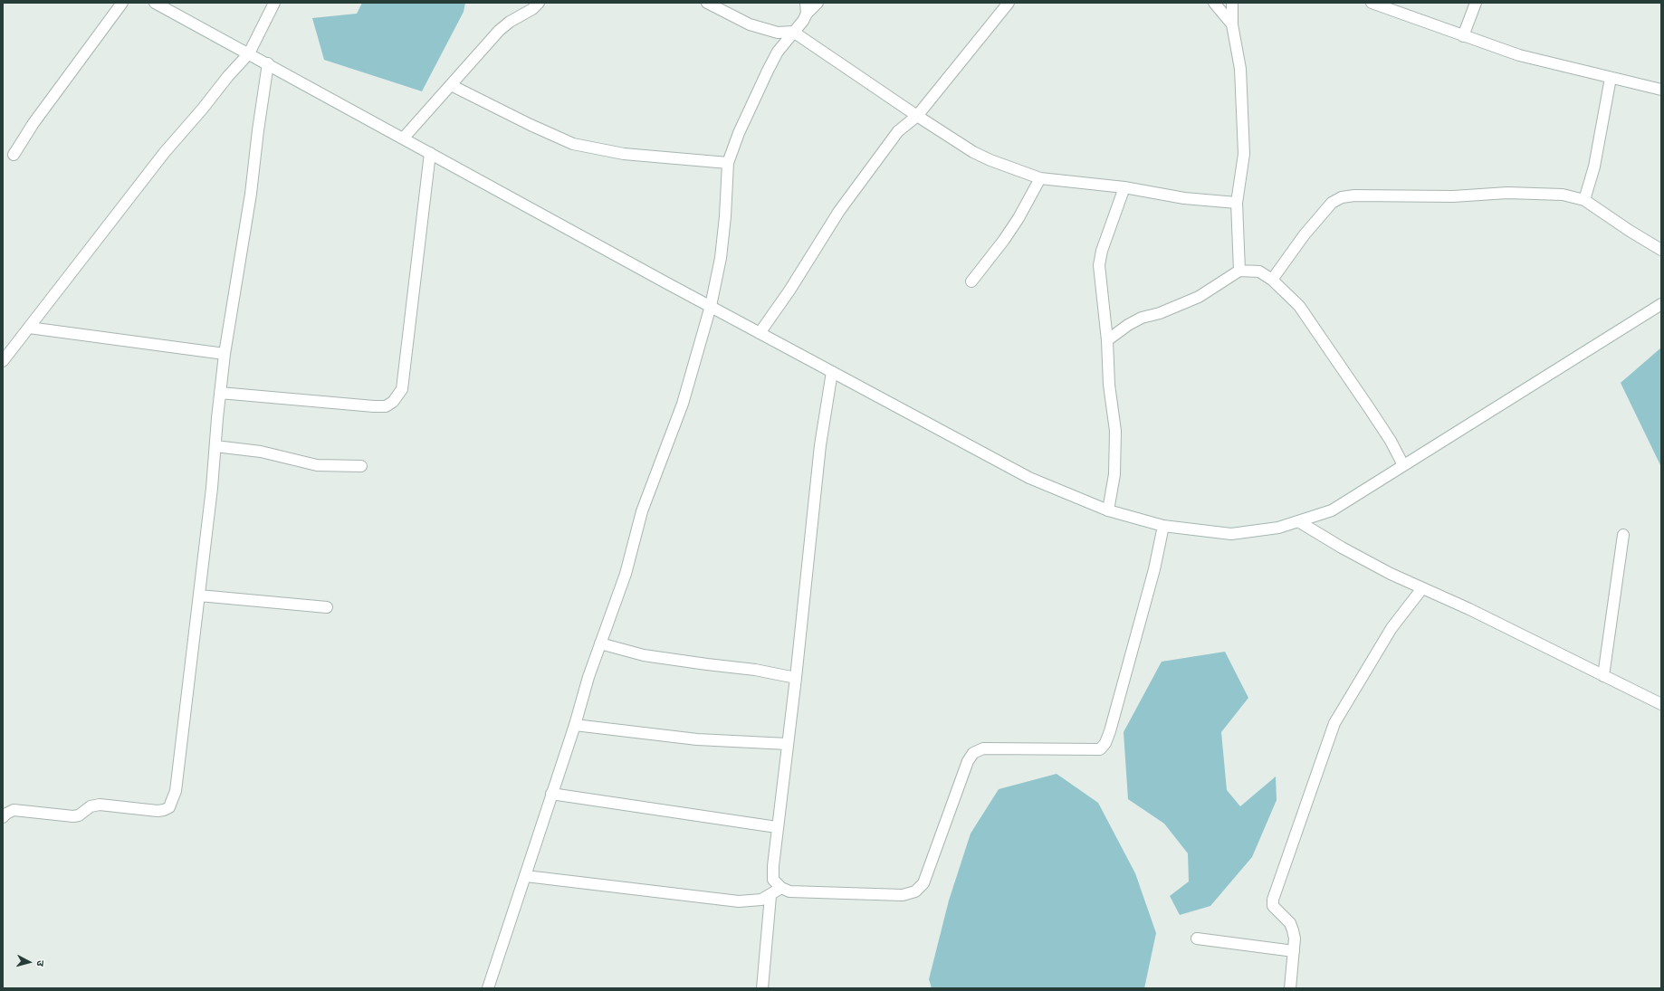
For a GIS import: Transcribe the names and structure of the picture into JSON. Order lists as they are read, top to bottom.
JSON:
{
  "north": "right"
}
